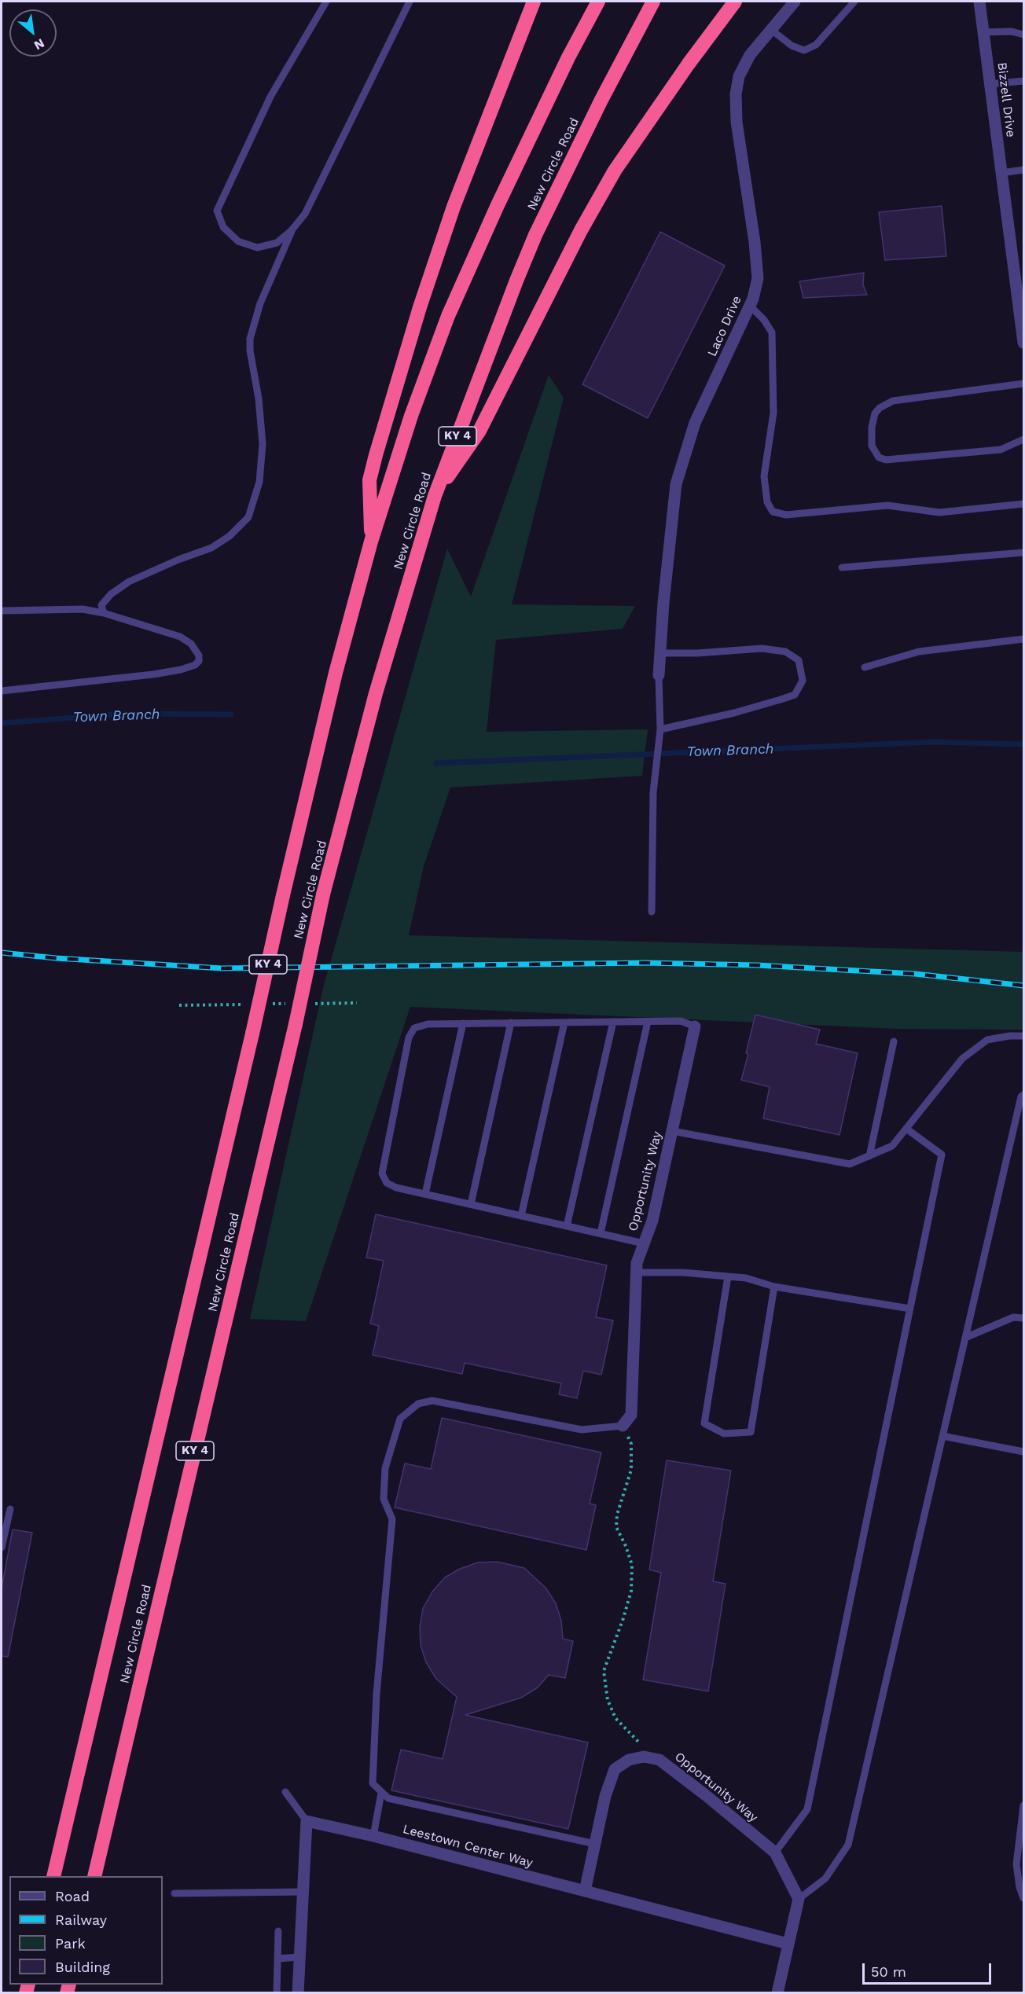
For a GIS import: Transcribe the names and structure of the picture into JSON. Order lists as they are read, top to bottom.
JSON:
{
  "streets": {
    "highway": ["New Circle Road", "KY 4"],
    "street": [
      "Bizzell Drive",
      "Laco Drive",
      "Opportunity Way",
      "Leestown Center Way"
    ]
  },
  "crossings": [
    ["Opportunity Way", "Leestown Center Way"]
  ],
  "water": ["Town Branch"],
  "legend": [
    "Road",
    "Railway",
    "Park",
    "Building"
  ],
  "scale_bar": "50 m",
  "north": "bottom right"
}
